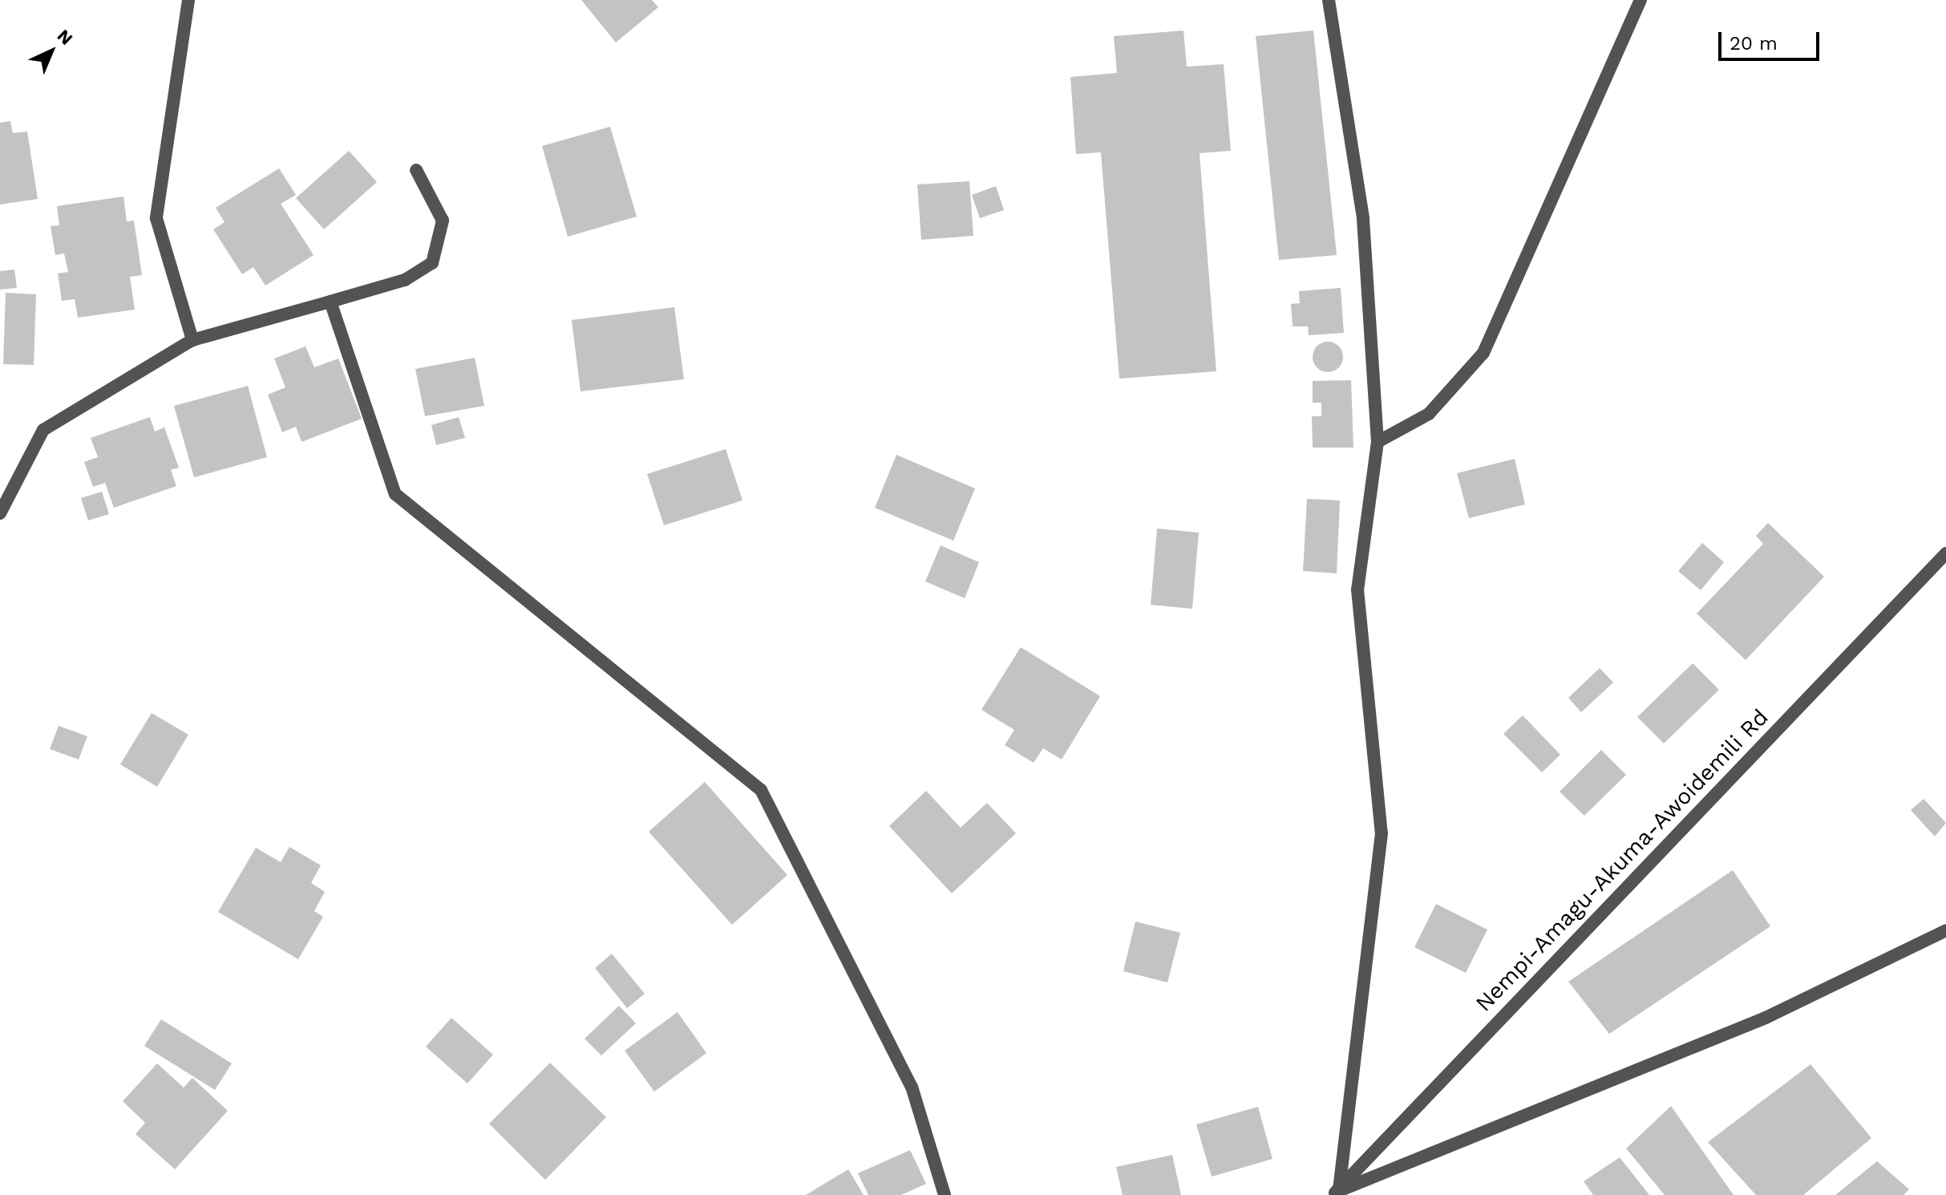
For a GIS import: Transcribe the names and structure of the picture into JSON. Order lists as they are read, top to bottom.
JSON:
{
  "streets": {
    "street": ["Nempi-Amagu-Akuma-Awoidemili Rd"]
  },
  "scale_bar": "20 m",
  "north": "top right"
}
